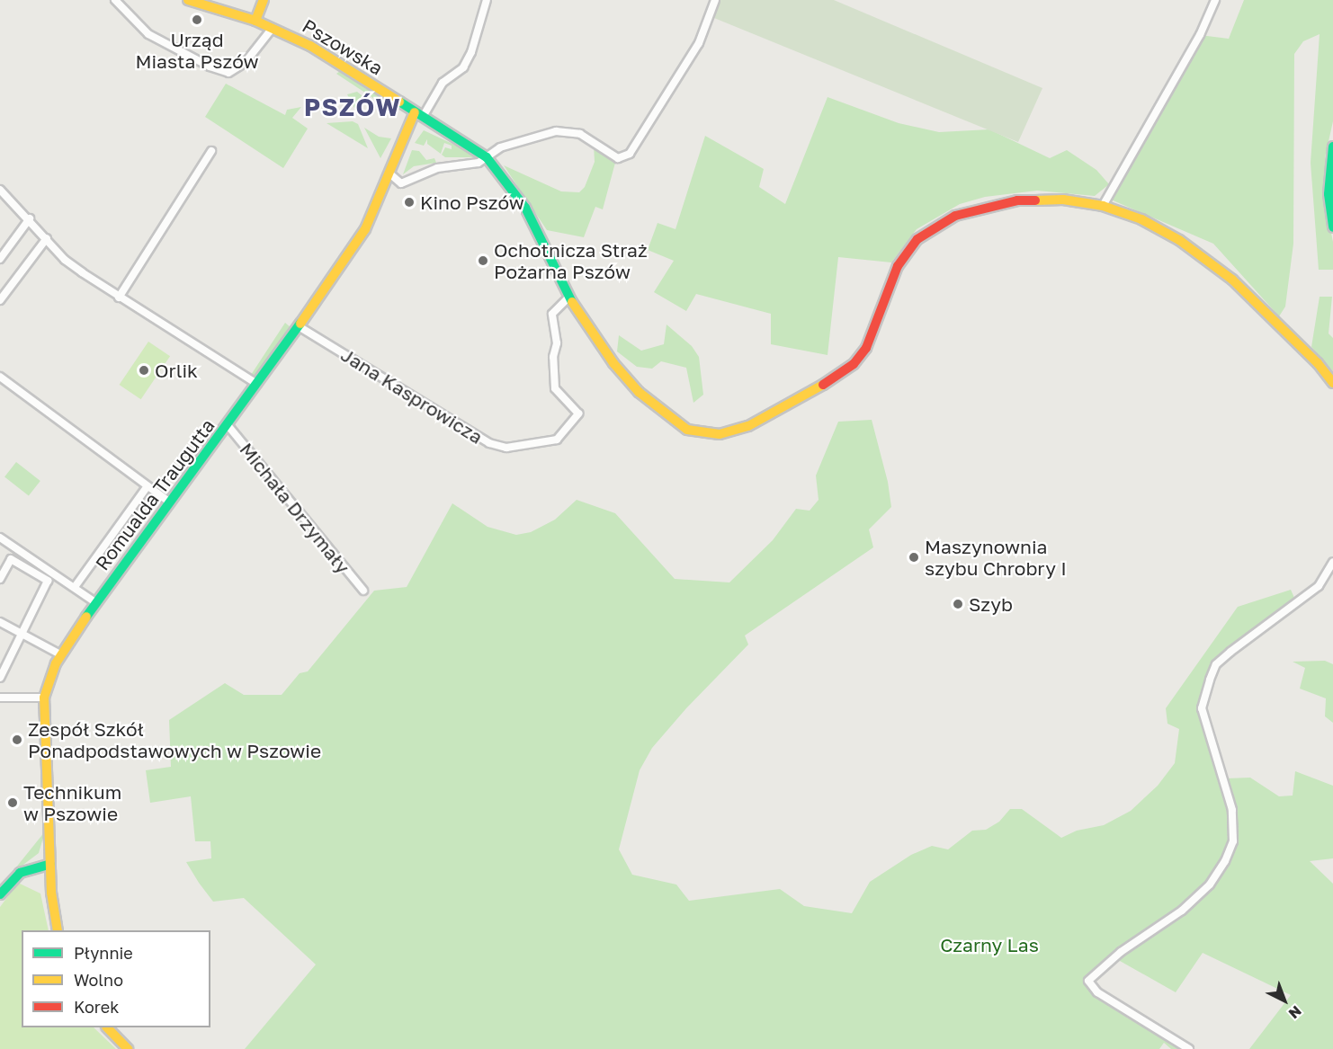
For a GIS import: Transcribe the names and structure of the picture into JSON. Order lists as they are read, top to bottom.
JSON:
{
  "streets": {
    "main road": ["Pszowska", "Romualda Traugutta"],
    "street": ["Jana Kasprowicza", "Michała Drzymały"]
  },
  "crossings": [
    ["Pszowska", "Romualda Traugutta"],
    ["Jana Kasprowicza", "Romualda Traugutta"],
    ["Romualda Traugutta", "Michała Drzymały"]
  ],
  "districts": ["PSZÓW"],
  "parks": ["Czarny Las"],
  "places": [
    "Urząd Miasta Pszów",
    "Kino Pszów",
    "Ochotnicza Straż Pożarna Pszów",
    "Orlik",
    "Maszynownia szybu Chrobry I",
    "Szyb",
    "Zespół Szkół Ponadpodstawowych w Pszowie",
    "Technikum w Pszowie"
  ],
  "legend": ["Płynnie", "Wolno", "Korek"],
  "north": "bottom right"
}
